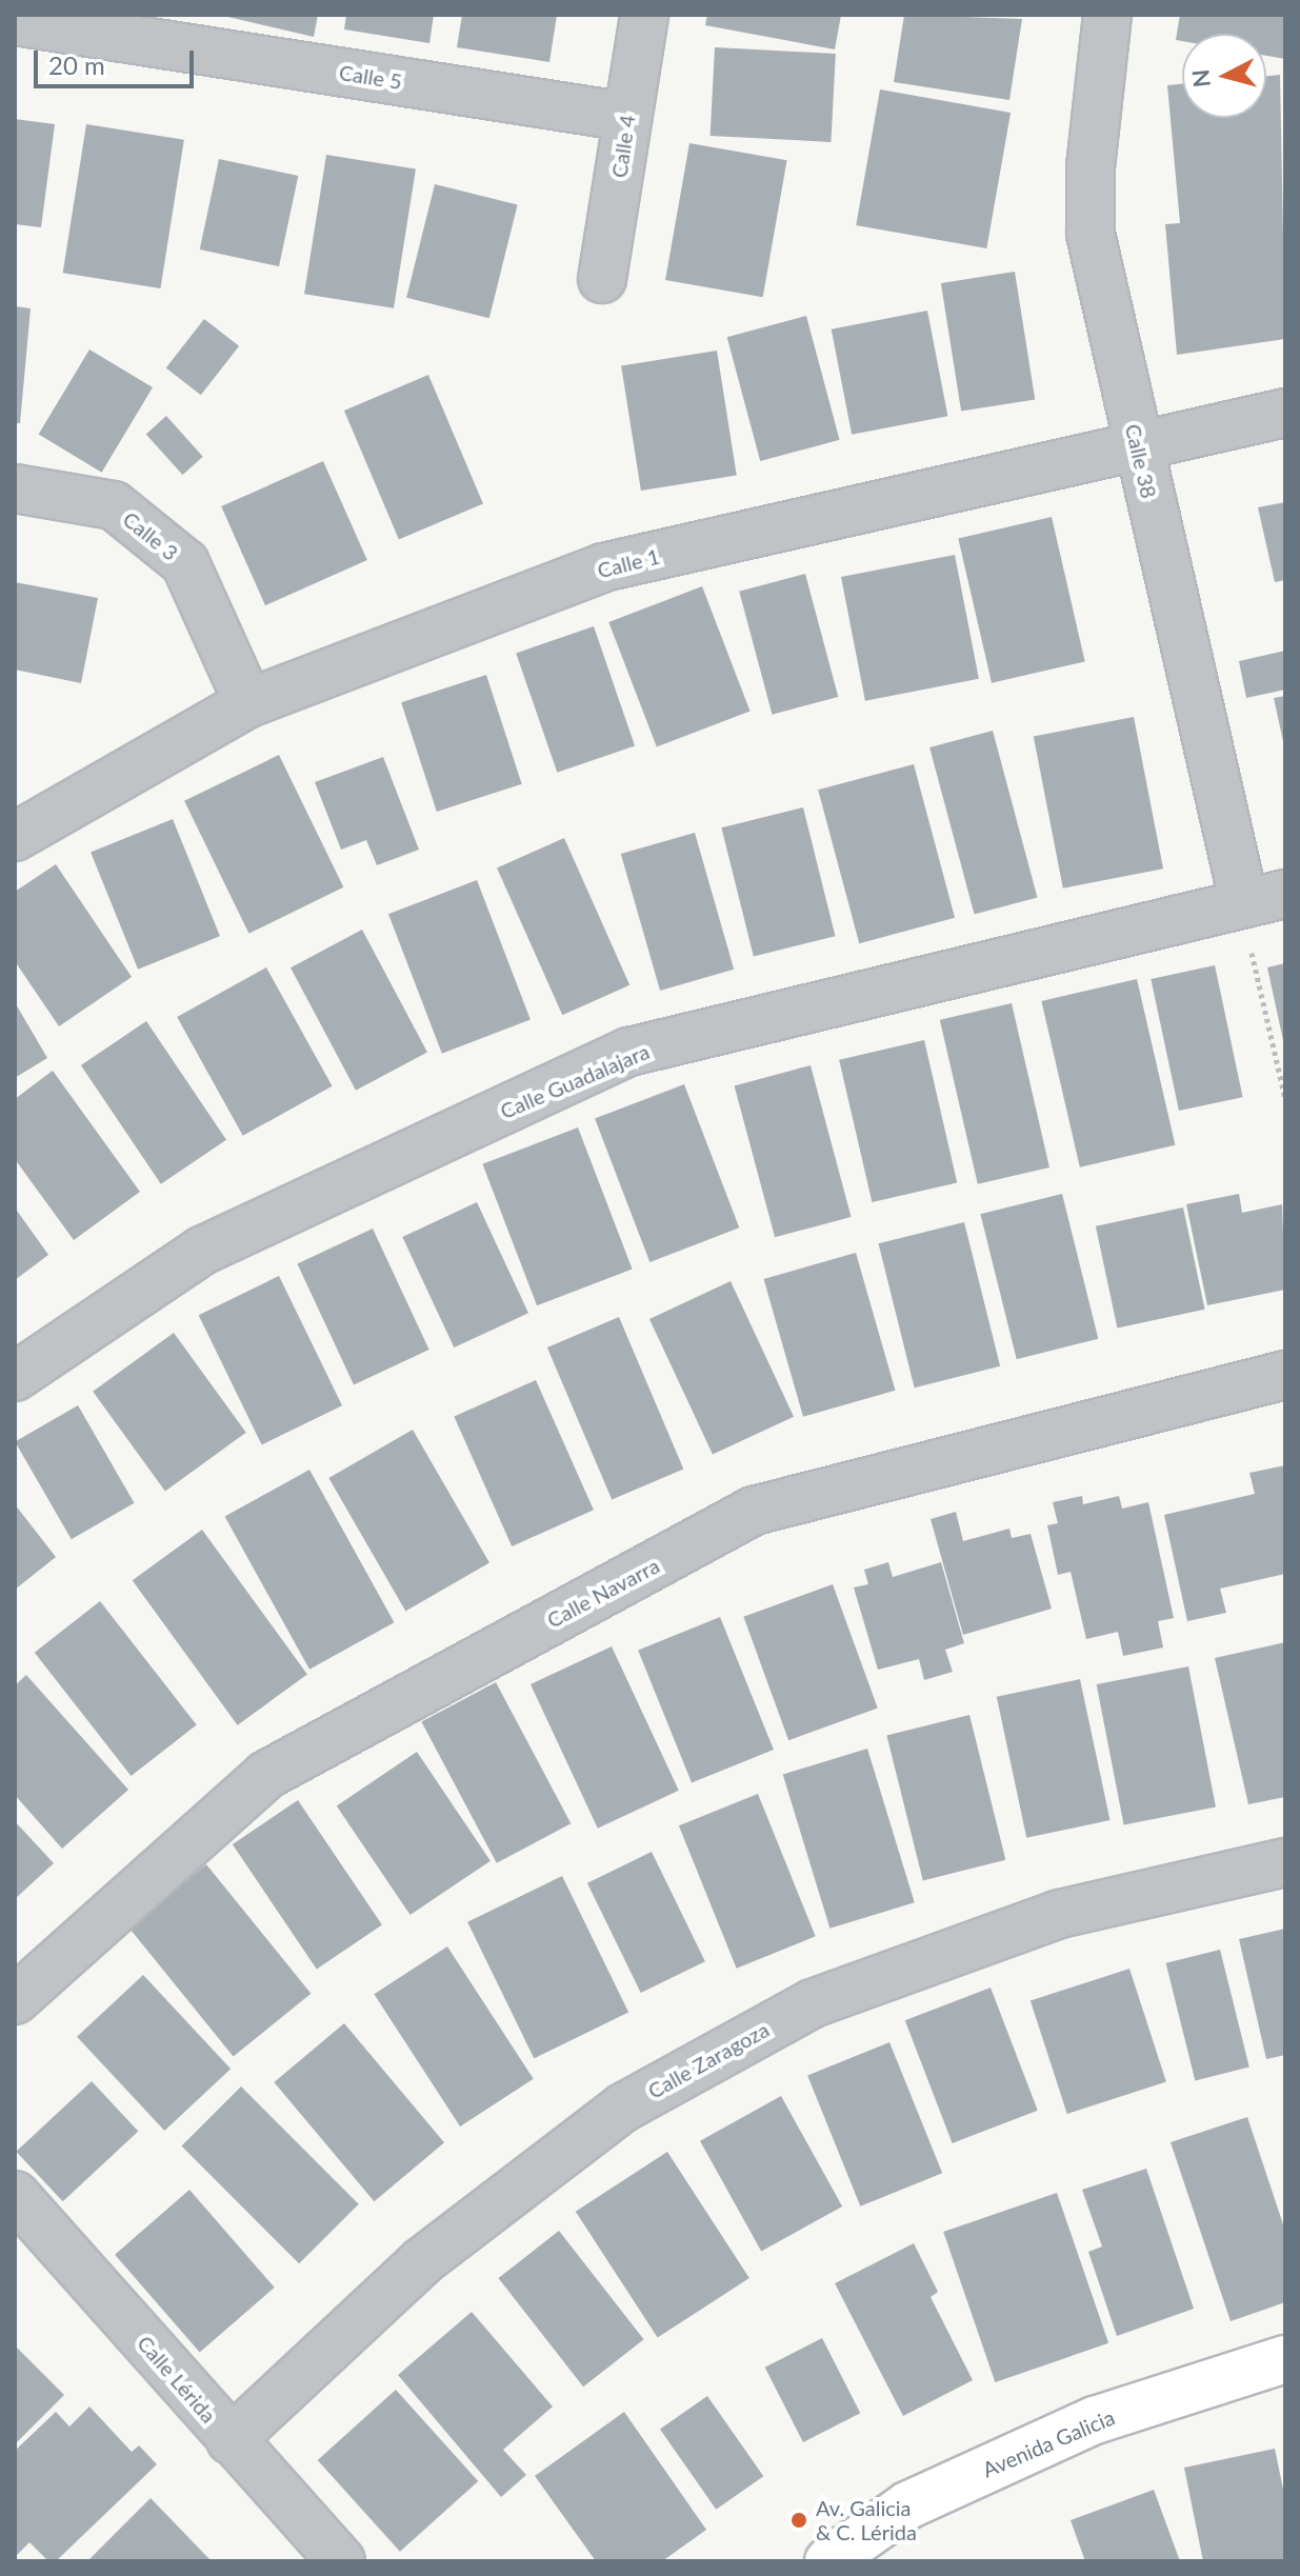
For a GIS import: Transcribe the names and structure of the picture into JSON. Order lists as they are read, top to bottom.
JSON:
{
  "streets": {
    "street": [
      "Calle 5",
      "Calle 4",
      "Calle 38",
      "Calle 3",
      "Calle 1",
      "Calle Guadalajara",
      "Calle Navarra",
      "Calle Zaragoza",
      "Calle Lérida",
      "Avenida Galicia"
    ]
  },
  "crossings": [
    ["Calle 5", "Calle 4"],
    ["Calle 38", "Calle 1"],
    ["Calle 38", "Calle Guadalajara"],
    ["Calle 3", "Calle 1"],
    ["Calle Zaragoza", "Calle Lérida"]
  ],
  "places": ["Av. Galicia & C. Lérida"],
  "scale_bar": "20 m",
  "north": "left"
}
